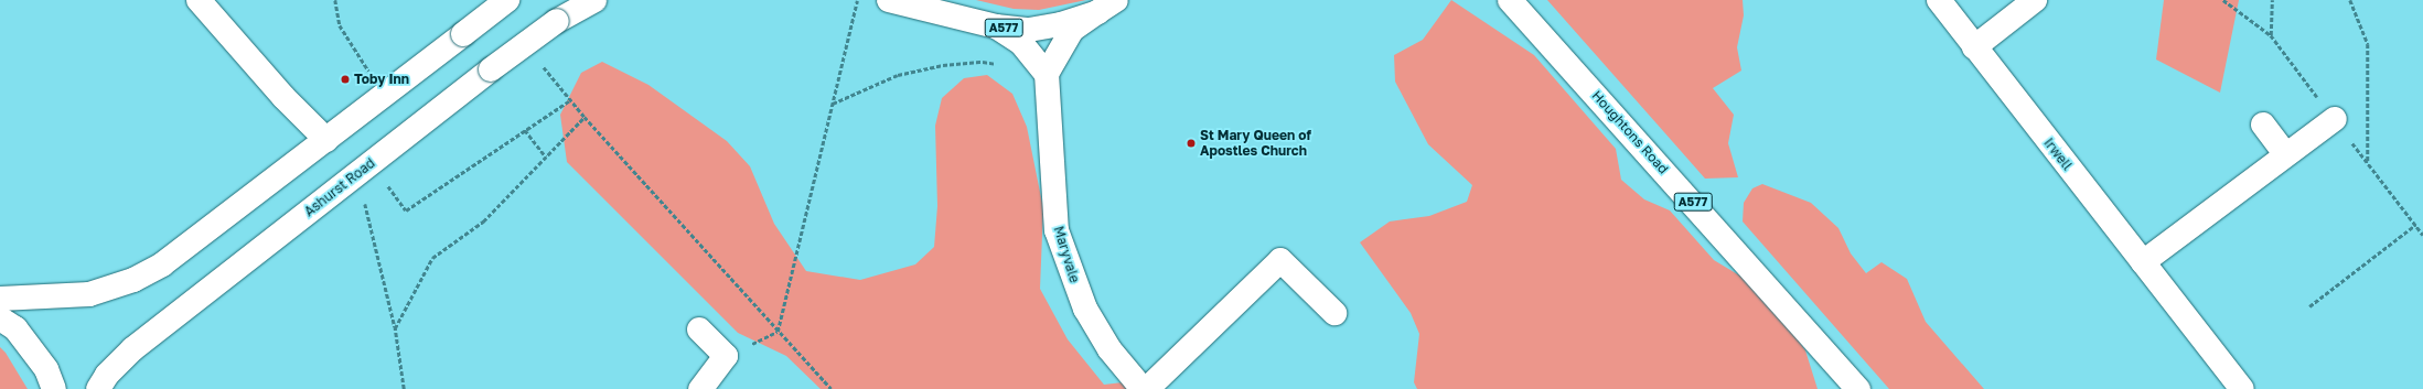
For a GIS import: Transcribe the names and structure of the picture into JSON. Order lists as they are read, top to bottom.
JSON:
{
  "streets": {
    "street": [
      "A577",
      "Houghtons Road",
      "Irwell",
      "Ashurst Road",
      "Maryvale"
    ]
  },
  "places": ["Toby Inn", "St Mary Queen of Apostles Church"]
}
